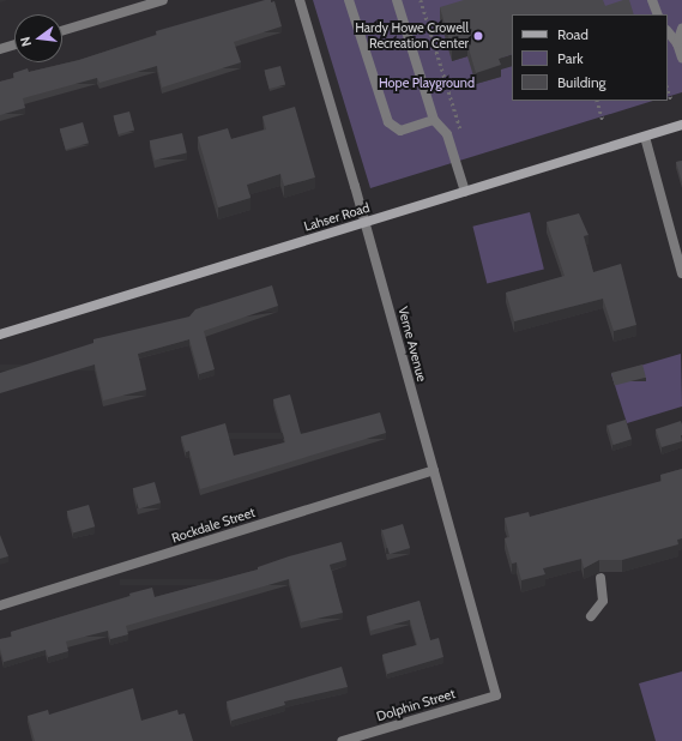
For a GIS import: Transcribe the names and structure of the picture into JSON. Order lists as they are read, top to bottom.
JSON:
{
  "streets": {
    "main road": ["Lahser Road"],
    "street": ["Verne Avenue", "Rockdale Street", "Dolphin Street"]
  },
  "crossings": [
    ["Lahser Road", "Verne Avenue"],
    ["Verne Avenue", "Rockdale Street"],
    ["Verne Avenue", "Dolphin Street"]
  ],
  "parks": ["Hope Playground"],
  "places": ["Hardy Howe Crowell Recreation Center"],
  "legend": ["Road", "Park", "Building"],
  "north": "left"
}
